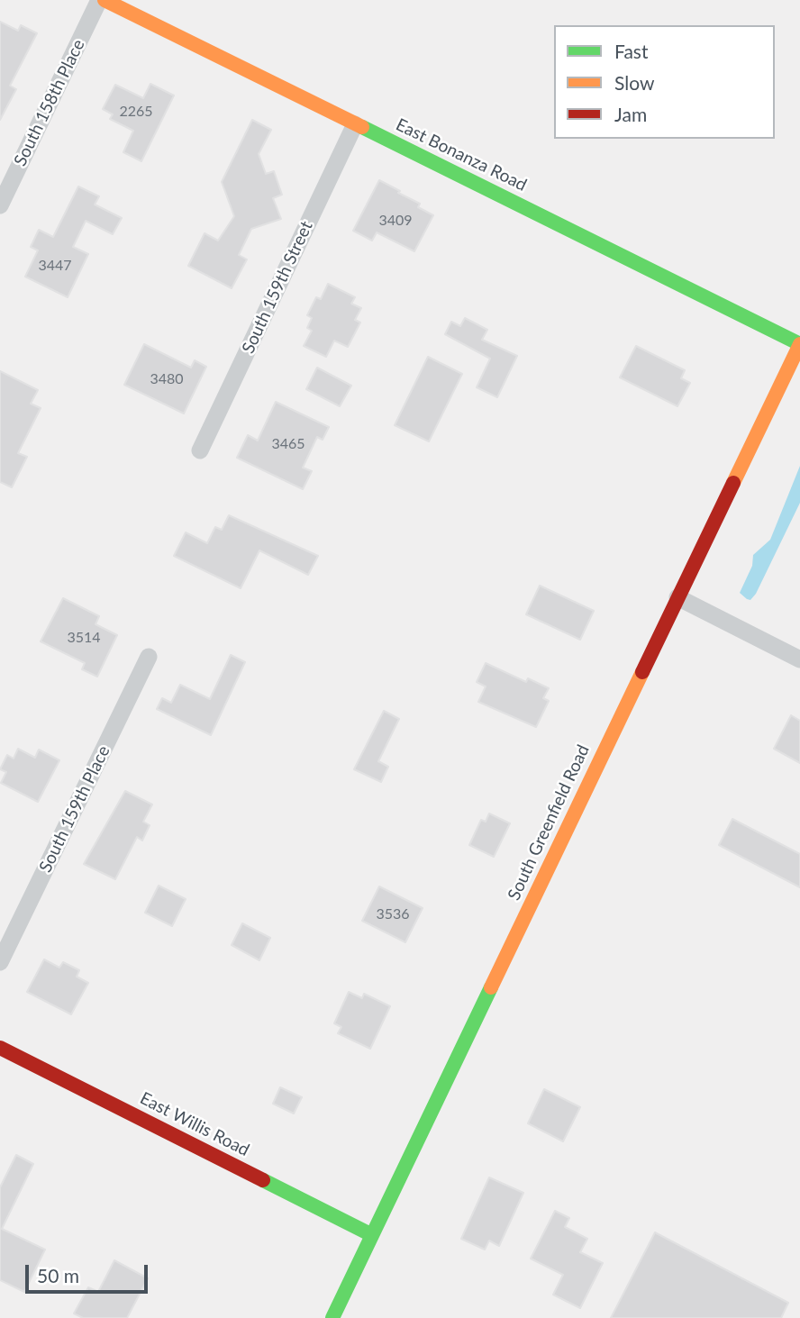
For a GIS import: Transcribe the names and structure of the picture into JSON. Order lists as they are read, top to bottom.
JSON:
{
  "streets": {
    "street": [
      "South 158th Place",
      "East Bonanza Road",
      "South 159th Street",
      "South 159th Place",
      "South Greenfield Road",
      "East Willis Road"
    ]
  },
  "crossings": [
    ["East Bonanza Road", "South 159th Street"],
    ["East Bonanza Road", "South Greenfield Road"],
    ["South Greenfield Road", "East Willis Road"]
  ],
  "house_numbers": [
    "2265",
    "3409",
    "3447",
    "3480",
    "3465",
    "3514",
    "3536"
  ],
  "legend": ["Fast", "Slow", "Jam"],
  "scale_bar": "50 m"
}
